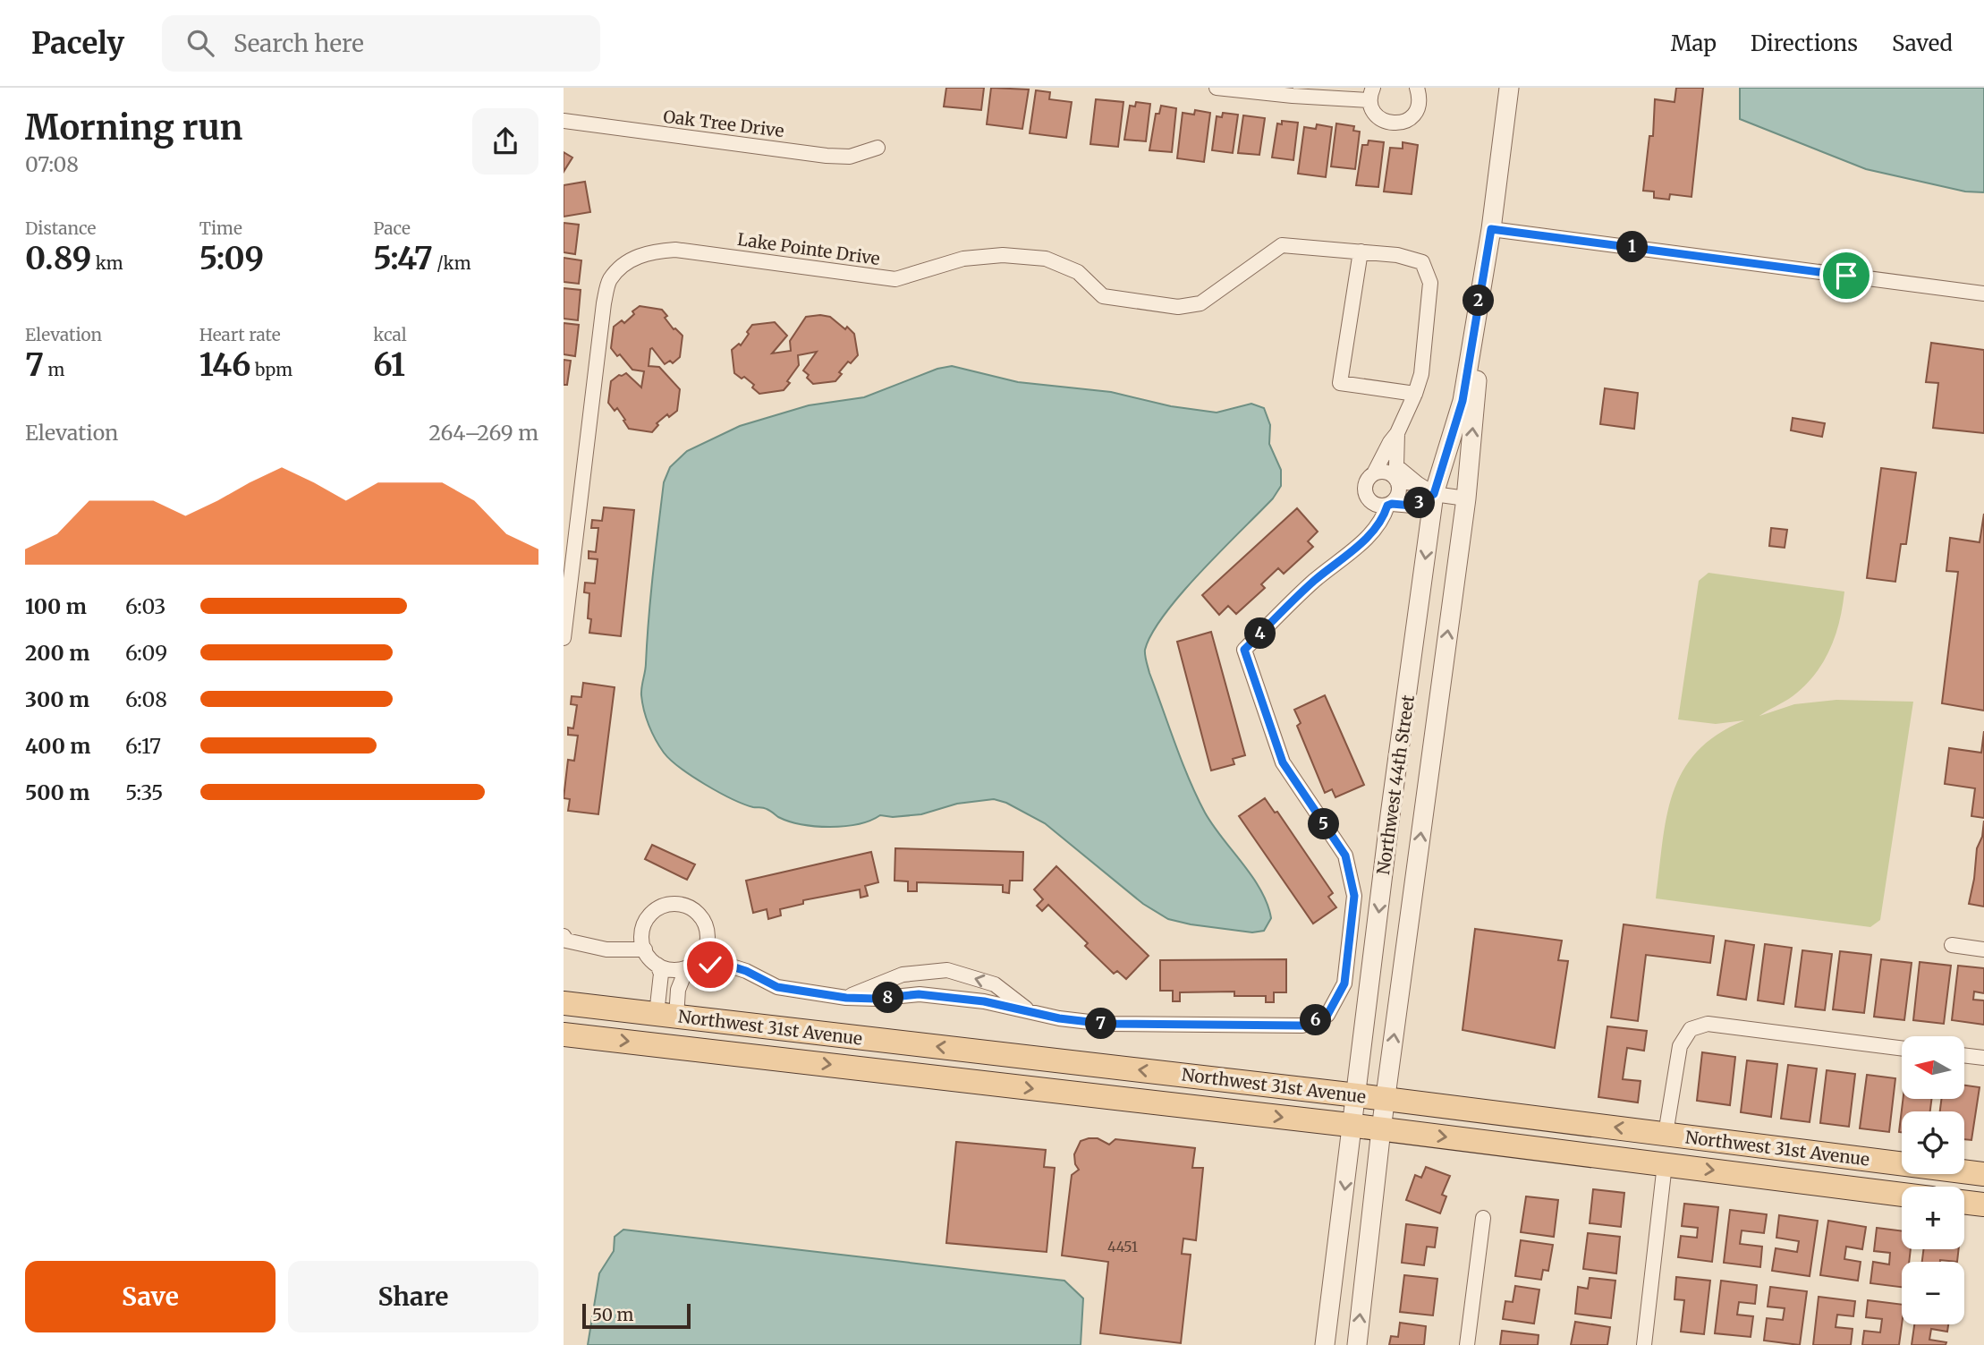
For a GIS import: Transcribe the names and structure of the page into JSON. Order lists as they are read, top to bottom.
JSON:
{
  "streets": {
    "main road": ["Northwest 31st Avenue"],
    "street": ["Oak Tree Drive", "Lake Pointe Drive", "Northwest 44th Street"]
  },
  "crossings": [
    ["Northwest 44th Street", "Northwest 31st Avenue"]
  ],
  "house_numbers": ["4451"],
  "scale_bar": "50 m",
  "north": "left",
  "page": {
    "header": "Pacely",
    "search": "Search here",
    "nav": ["Map", "Directions", "Saved"],
    "heading": ["Morning run", "07:08"],
    "stats": [
      ["Distance", "0.89 km"],
      ["Time", "5:09"],
      ["Pace", "5:47 /km"],
      ["Elevation", "7 m"],
      ["Heart rate", "146 bpm"],
      ["kcal", "61"]
    ],
    "pins": [
      "1",
      "2",
      "3",
      "4",
      "5",
      "8",
      "6",
      "7"
    ],
    "chart": ["Elevation", "264–269 m"],
    "list": [
      {
        "name": "100 m",
        "note": "6:03"
      },
      {
        "name": "200 m",
        "note": "6:09"
      },
      {
        "name": "300 m",
        "note": "6:08"
      },
      {
        "name": "400 m",
        "note": "6:17"
      },
      {
        "name": "500 m",
        "note": "5:35"
      }
    ],
    "map_buttons": ["+", "−"],
    "buttons": ["Save", "Share"],
    "scale": "50 m"
  }
}
